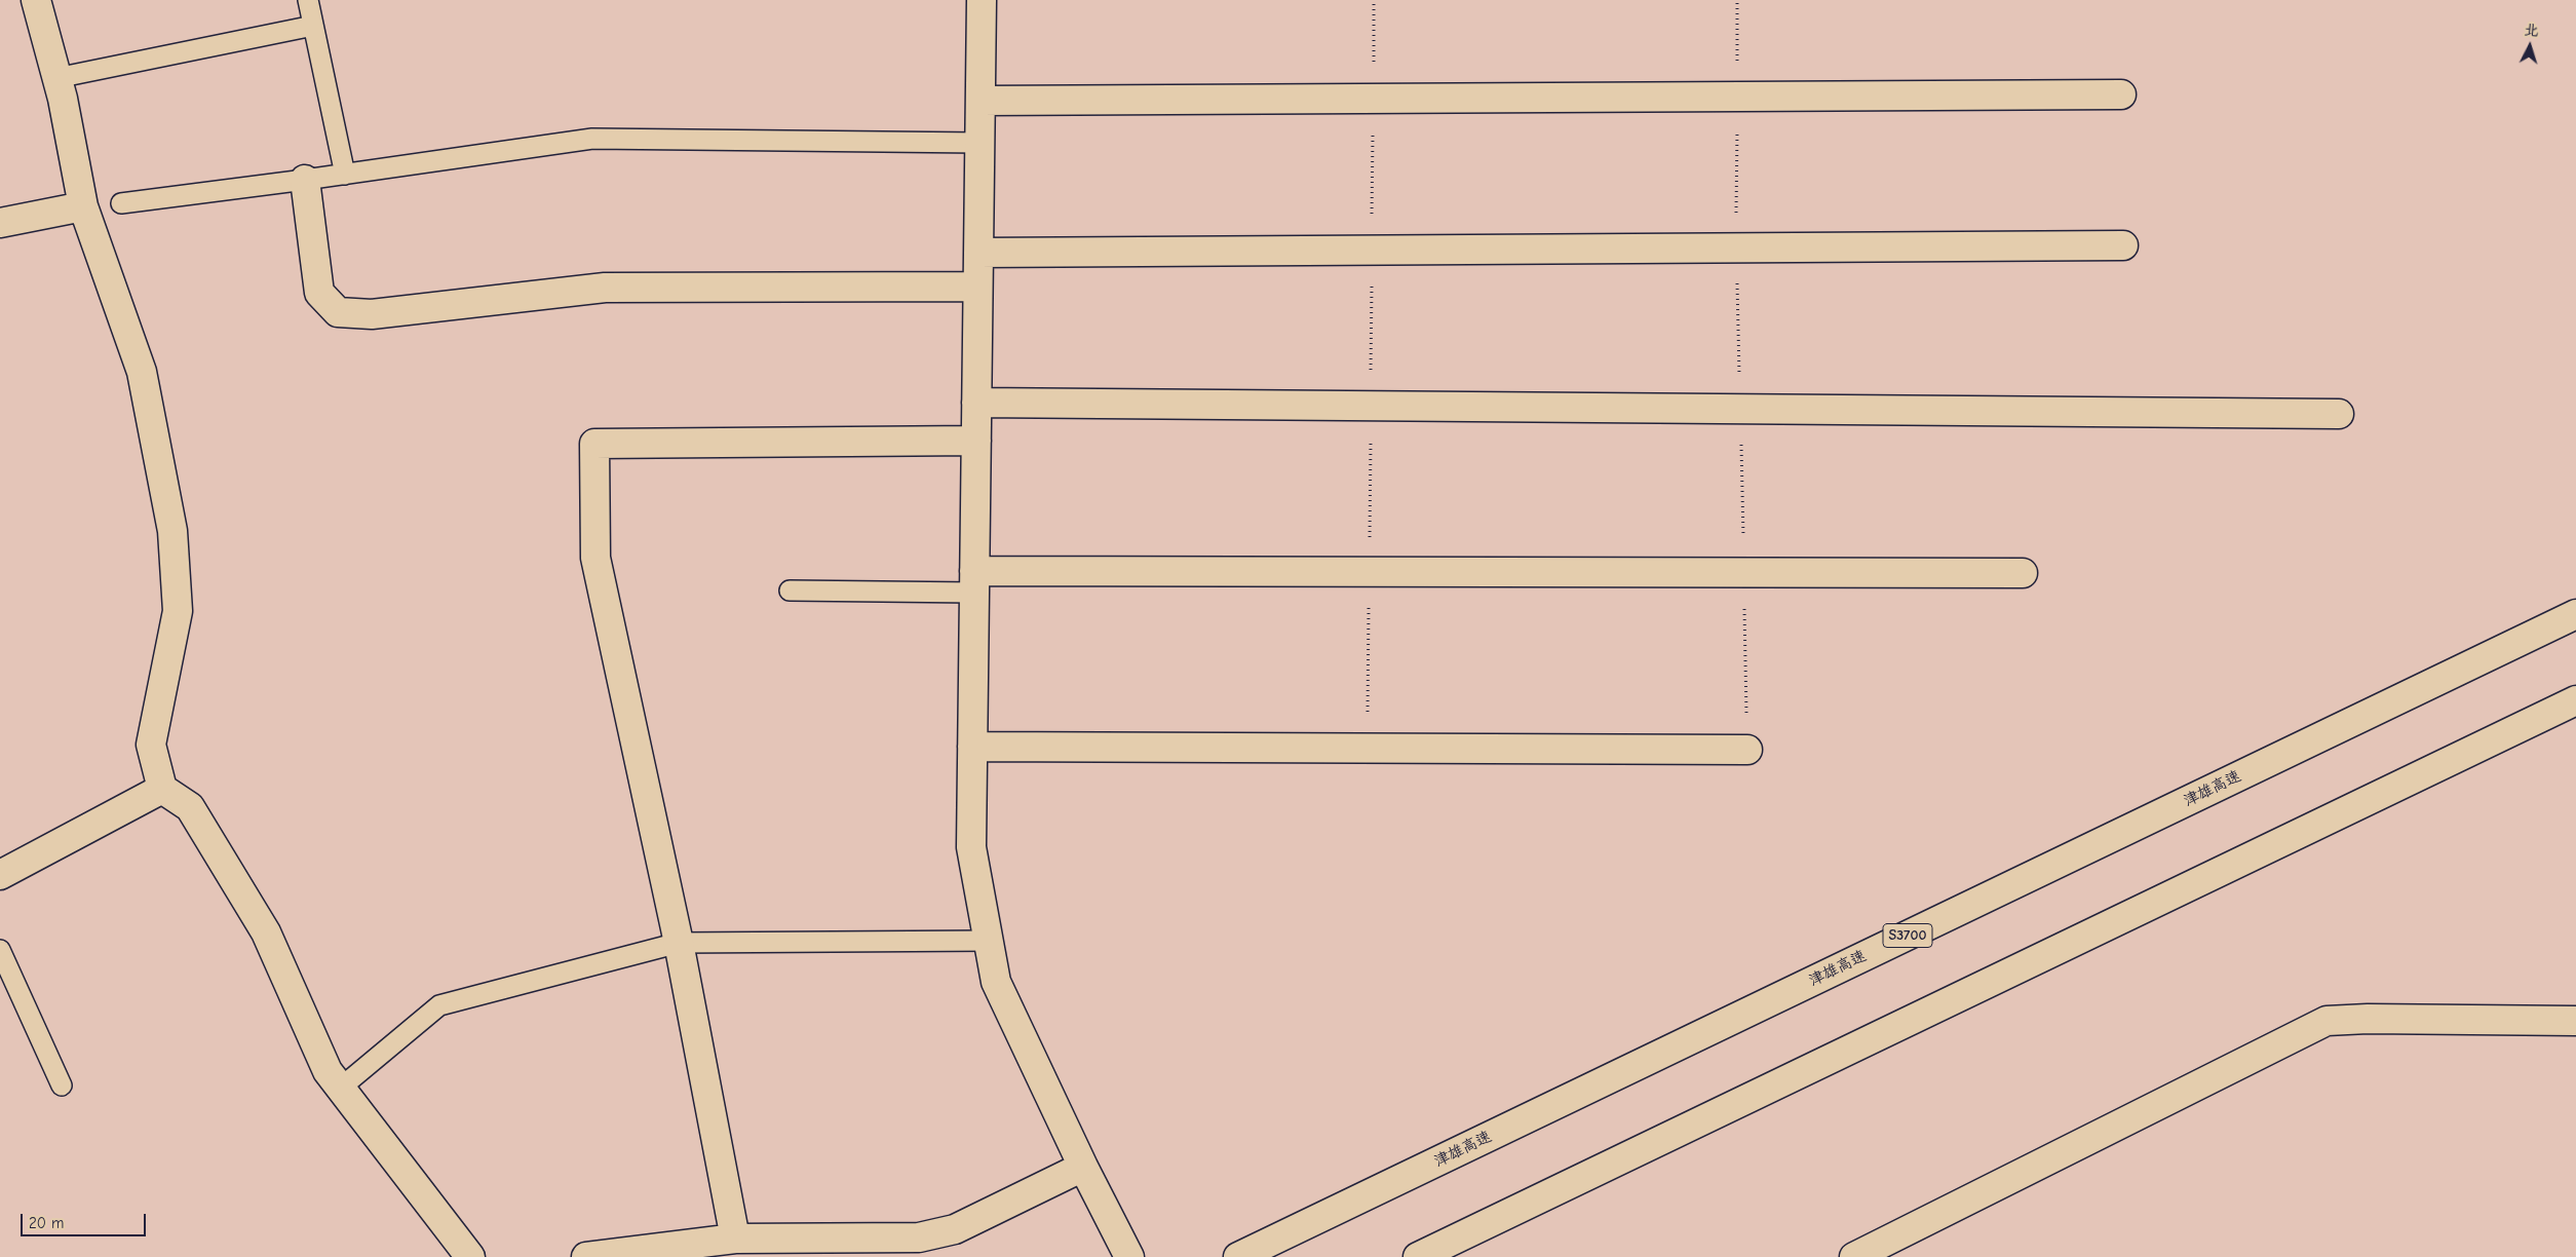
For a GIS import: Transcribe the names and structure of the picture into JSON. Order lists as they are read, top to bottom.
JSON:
{
  "streets": {
    "main road": ["津雄高速", "S3700"]
  },
  "scale_bar": "20 m",
  "north": "top"
}
